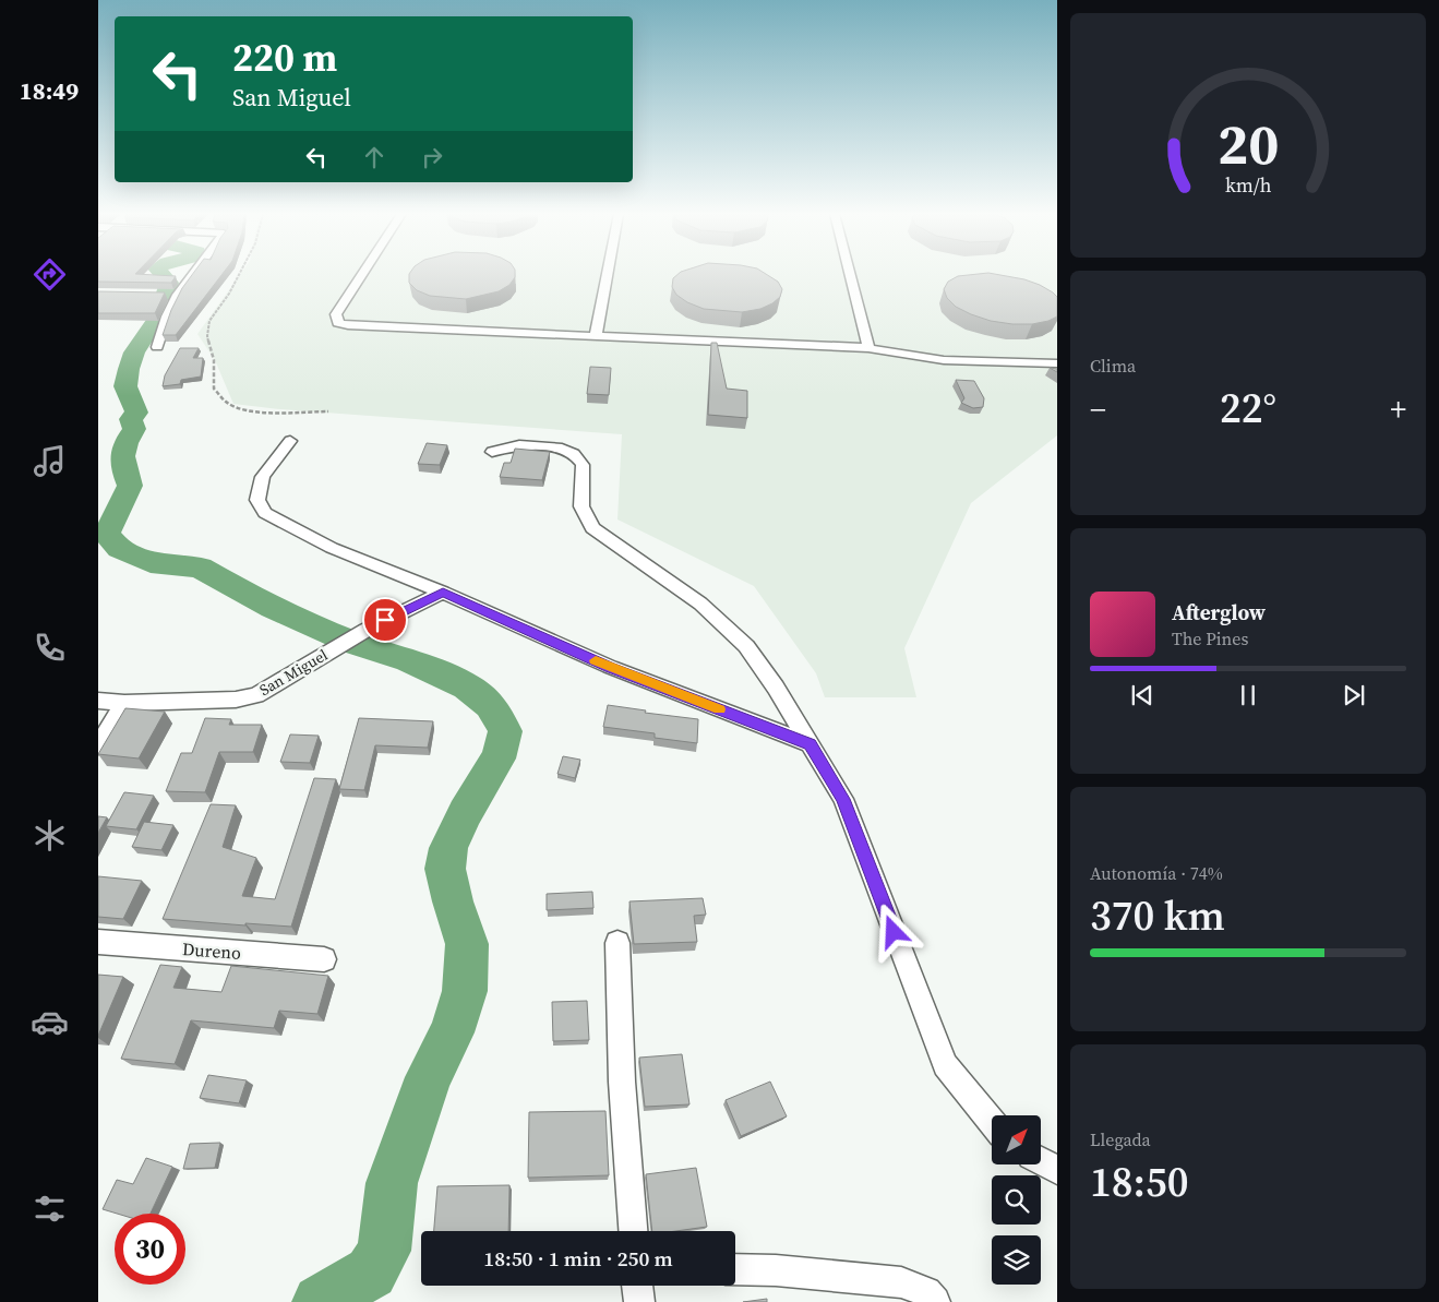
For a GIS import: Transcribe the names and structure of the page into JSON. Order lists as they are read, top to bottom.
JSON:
{
  "streets": {
    "street": ["San Miguel", "Dureno"]
  },
  "north": "top right",
  "page": {
    "tabs": "18:49",
    "turn": ["220 m", "San Miguel"],
    "tile": [
      "Clima",
      ["Autonomía · 74%", "370 km"],
      ["Llegada", "18:50"]
    ],
    "heat": ["−", "22°", "+"],
    "song": ["Afterglow", "The Pines"],
    "limit": "30",
    "trip": "18:50 · 1 min · 250 m",
    "gauge": ["20", "km/h"]
  }
}
